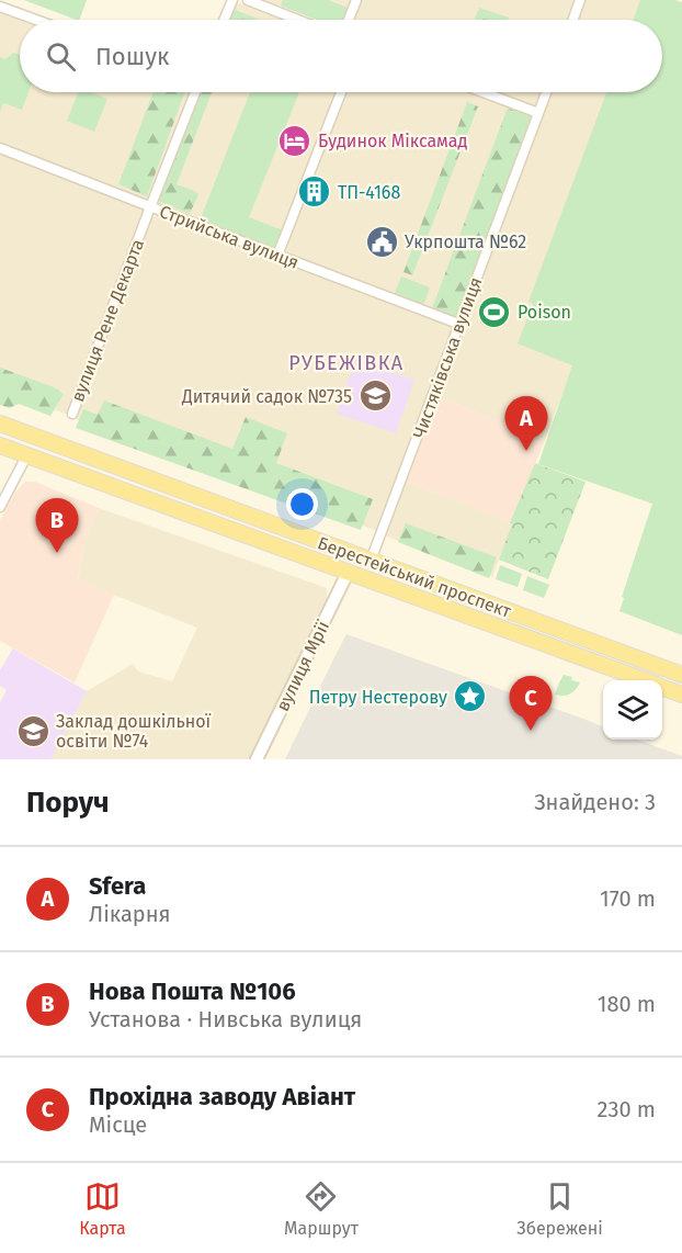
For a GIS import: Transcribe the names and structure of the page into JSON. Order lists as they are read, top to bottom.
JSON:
{
  "streets": {
    "main road": ["Берестейський проспект"],
    "street": [
      "Стрийська вулиця",
      "вулиця Рене Декарта",
      "Чистяківська вулиця",
      "вулиця Мрії"
    ]
  },
  "crossings": [
    ["Стрийська вулиця", "вулиця Рене Декарта"],
    ["Стрийська вулиця", "Чистяківська вулиця"],
    ["Чистяківська вулиця", "Берестейський проспект"],
    ["Берестейський проспект", "вулиця Мрії"]
  ],
  "districts": ["РУБЕЖІВКА"],
  "places": {
    "hotel": ["Будинок Міксамад"],
    "building": ["ТП-4168"],
    "public building": ["Укрпошта №62"],
    "sports": ["Poison"],
    "school or university": ["Дитячий садок №735", "Заклад дошкільної освіти №74"],
    "place": ["Петру Нестерову"]
  },
  "page": {
    "search": "Пошук",
    "pins": ["A", "B", "C"],
    "heading": ["Поруч", "Знайдено: 3"],
    "list": [
      {
        "mark": "A",
        "name": "Sfera",
        "note": "Лікарня",
        "value": "170 m"
      },
      {
        "mark": "B",
        "name": "Нова Пошта №106",
        "note": "Установа · Нивська вулиця",
        "value": "180 m"
      },
      {
        "mark": "C",
        "name": "Прохідна заводу Авіант",
        "note": "Місце",
        "value": "230 m"
      }
    ],
    "nav": ["Карта", "Маршрут", "Збережені"]
  }
}
